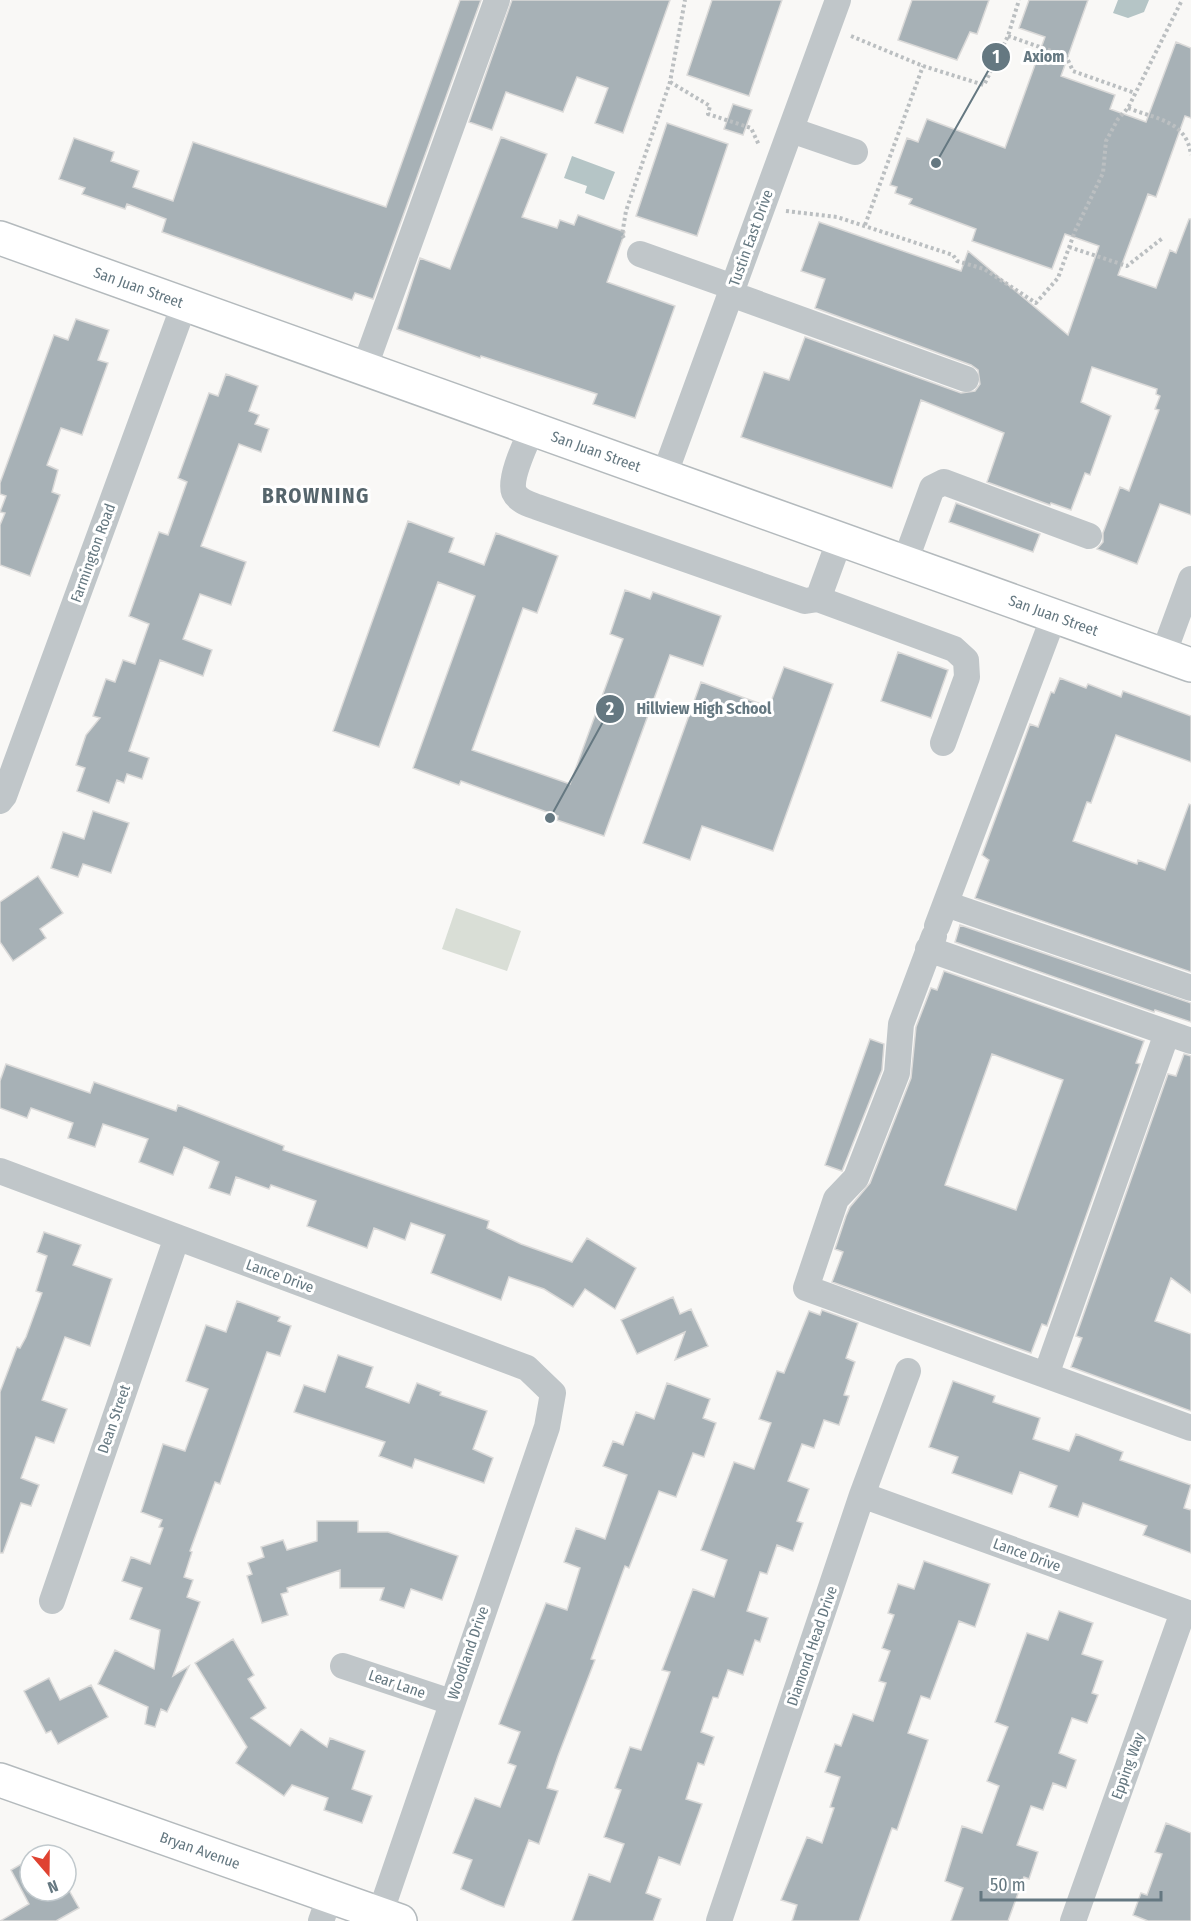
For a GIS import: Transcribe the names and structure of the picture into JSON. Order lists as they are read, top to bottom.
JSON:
{
  "streets": {
    "main road": ["San Juan Street", "Bryan Avenue"],
    "street": [
      "Tustin East Drive",
      "Farmington Road",
      "Lance Drive",
      "Dean Street",
      "Diamond Head Drive",
      "Woodland Drive",
      "Lear Lane",
      "Epping Way"
    ]
  },
  "crossings": [
    ["Tustin East Drive", "San Juan Street"],
    ["San Juan Street", "Farmington Road"],
    ["Lance Drive", "Dean Street"],
    ["Lance Drive", "Diamond Head Drive"],
    ["Lance Drive", "Woodland Drive"],
    ["Lance Drive", "Epping Way"],
    ["Woodland Drive", "Lear Lane"],
    ["Woodland Drive", "Bryan Avenue"]
  ],
  "districts": ["BROWNING"],
  "places": ["Axiom", "Hillview High School"],
  "scale_bar": "50 m",
  "north": "bottom"
}
